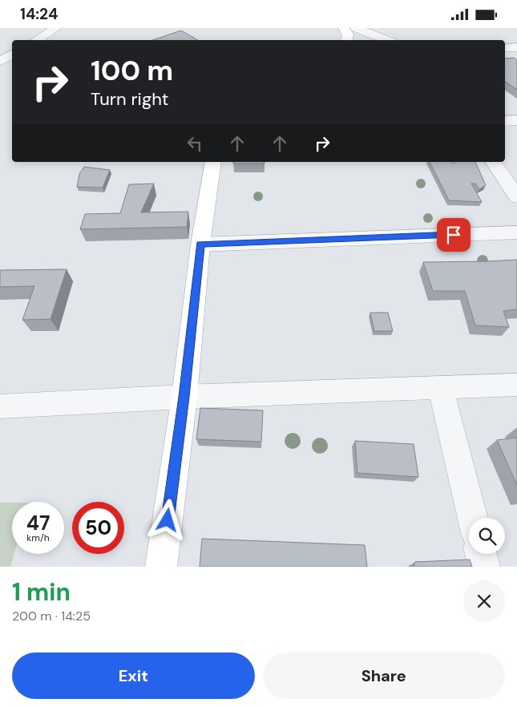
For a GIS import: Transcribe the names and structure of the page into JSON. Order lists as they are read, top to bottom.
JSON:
{
  "page": {
    "status": "14:24",
    "turn": ["100 m", "Turn right"],
    "speed": "47 km/h",
    "limit": "50",
    "heading": ["1 min", "200 m · 14:25"],
    "buttons": ["Exit", "Share"]
  }
}
